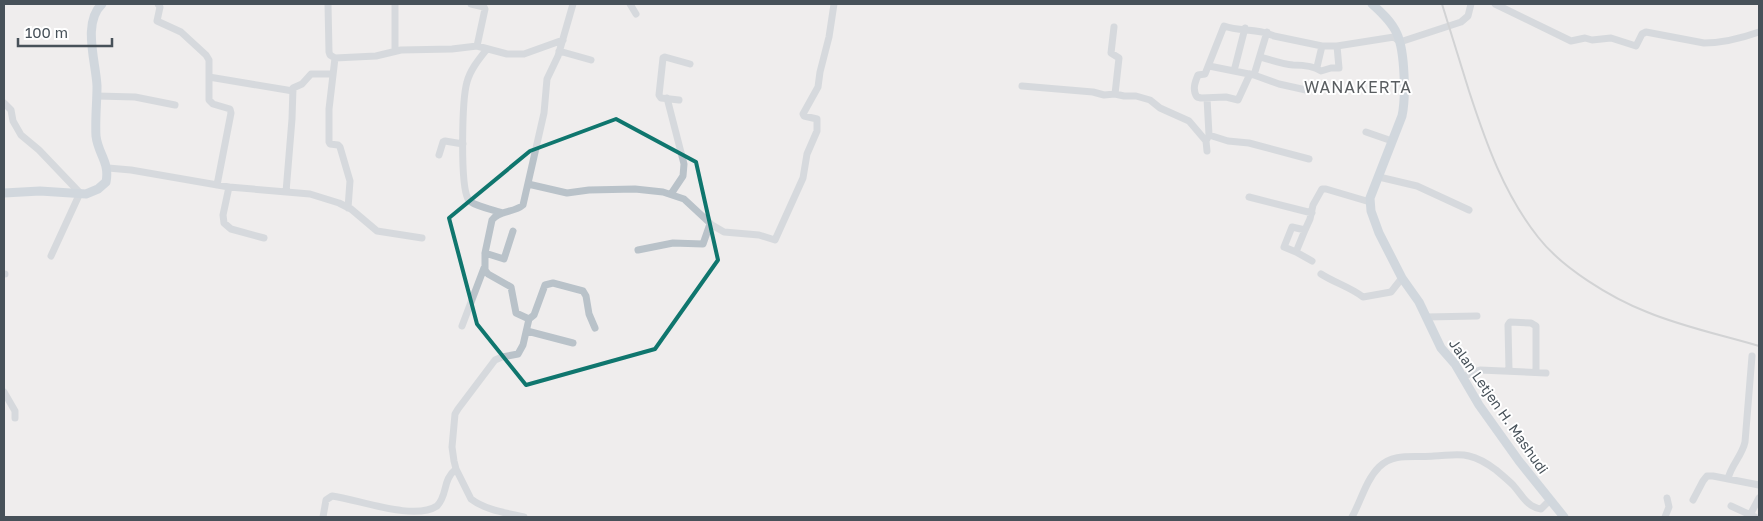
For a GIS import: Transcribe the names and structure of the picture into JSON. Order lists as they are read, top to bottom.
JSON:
{
  "streets": {
    "main road": ["Jalan Letjen H. Mashudi"]
  },
  "districts": ["WANAKERTA"],
  "scale_bar": "100 m"
}
